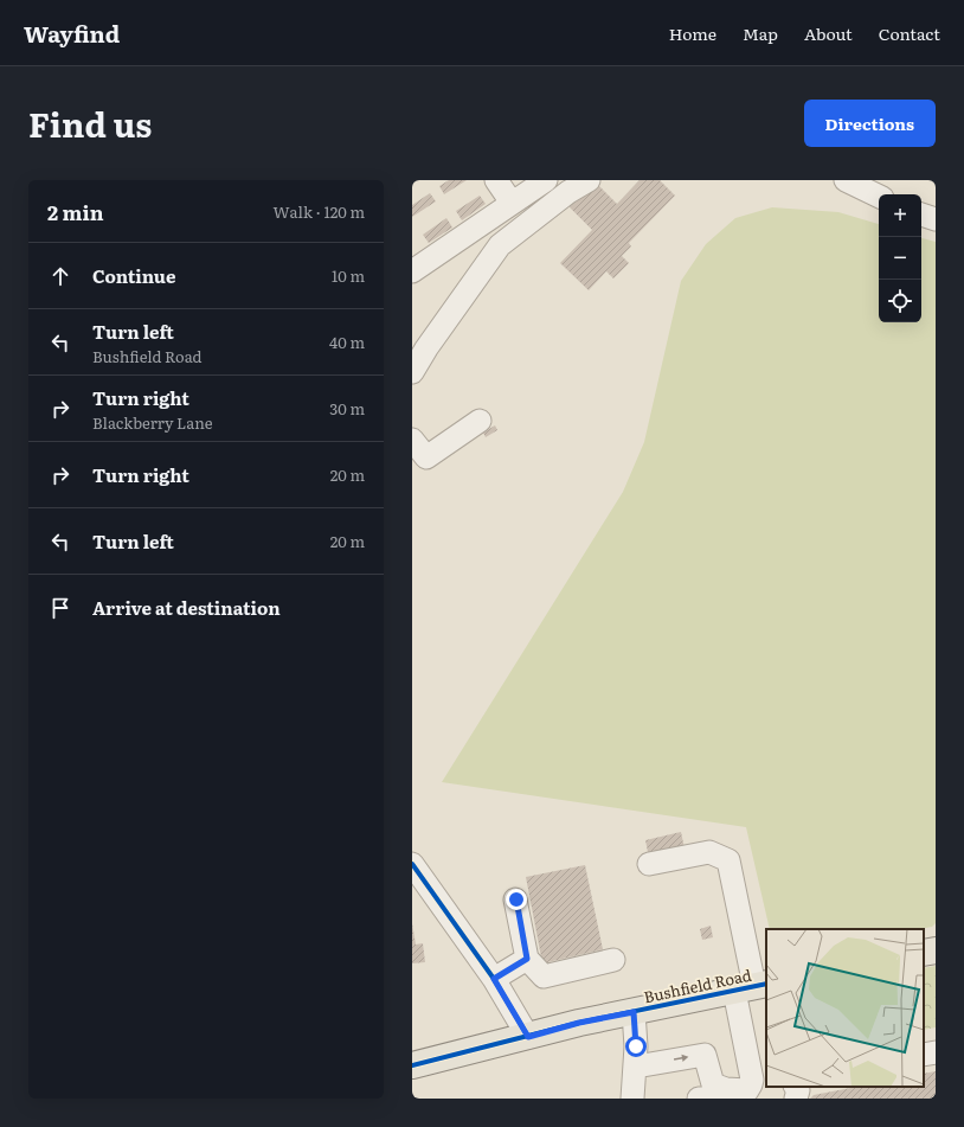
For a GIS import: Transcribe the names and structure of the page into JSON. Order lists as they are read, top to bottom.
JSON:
{
  "streets": {
    "main road": ["Bushfield Road"]
  },
  "page": {
    "header": "Wayfind",
    "nav": [
      "Home",
      "Map",
      "About",
      "Contact"
    ],
    "title": "Find us",
    "buttons": "Directions",
    "heading": ["2 min", "Walk · 120 m"],
    "map_buttons": ["+", "−"],
    "list": [
      ["Continue", "10 m"],
      ["Turn left", "Bushfield Road", "40 m"],
      ["Turn right", "Blackberry Lane", "30 m"],
      ["Turn right", "20 m"],
      ["Turn left", "20 m"],
      "Arrive at destination"
    ]
  }
}
